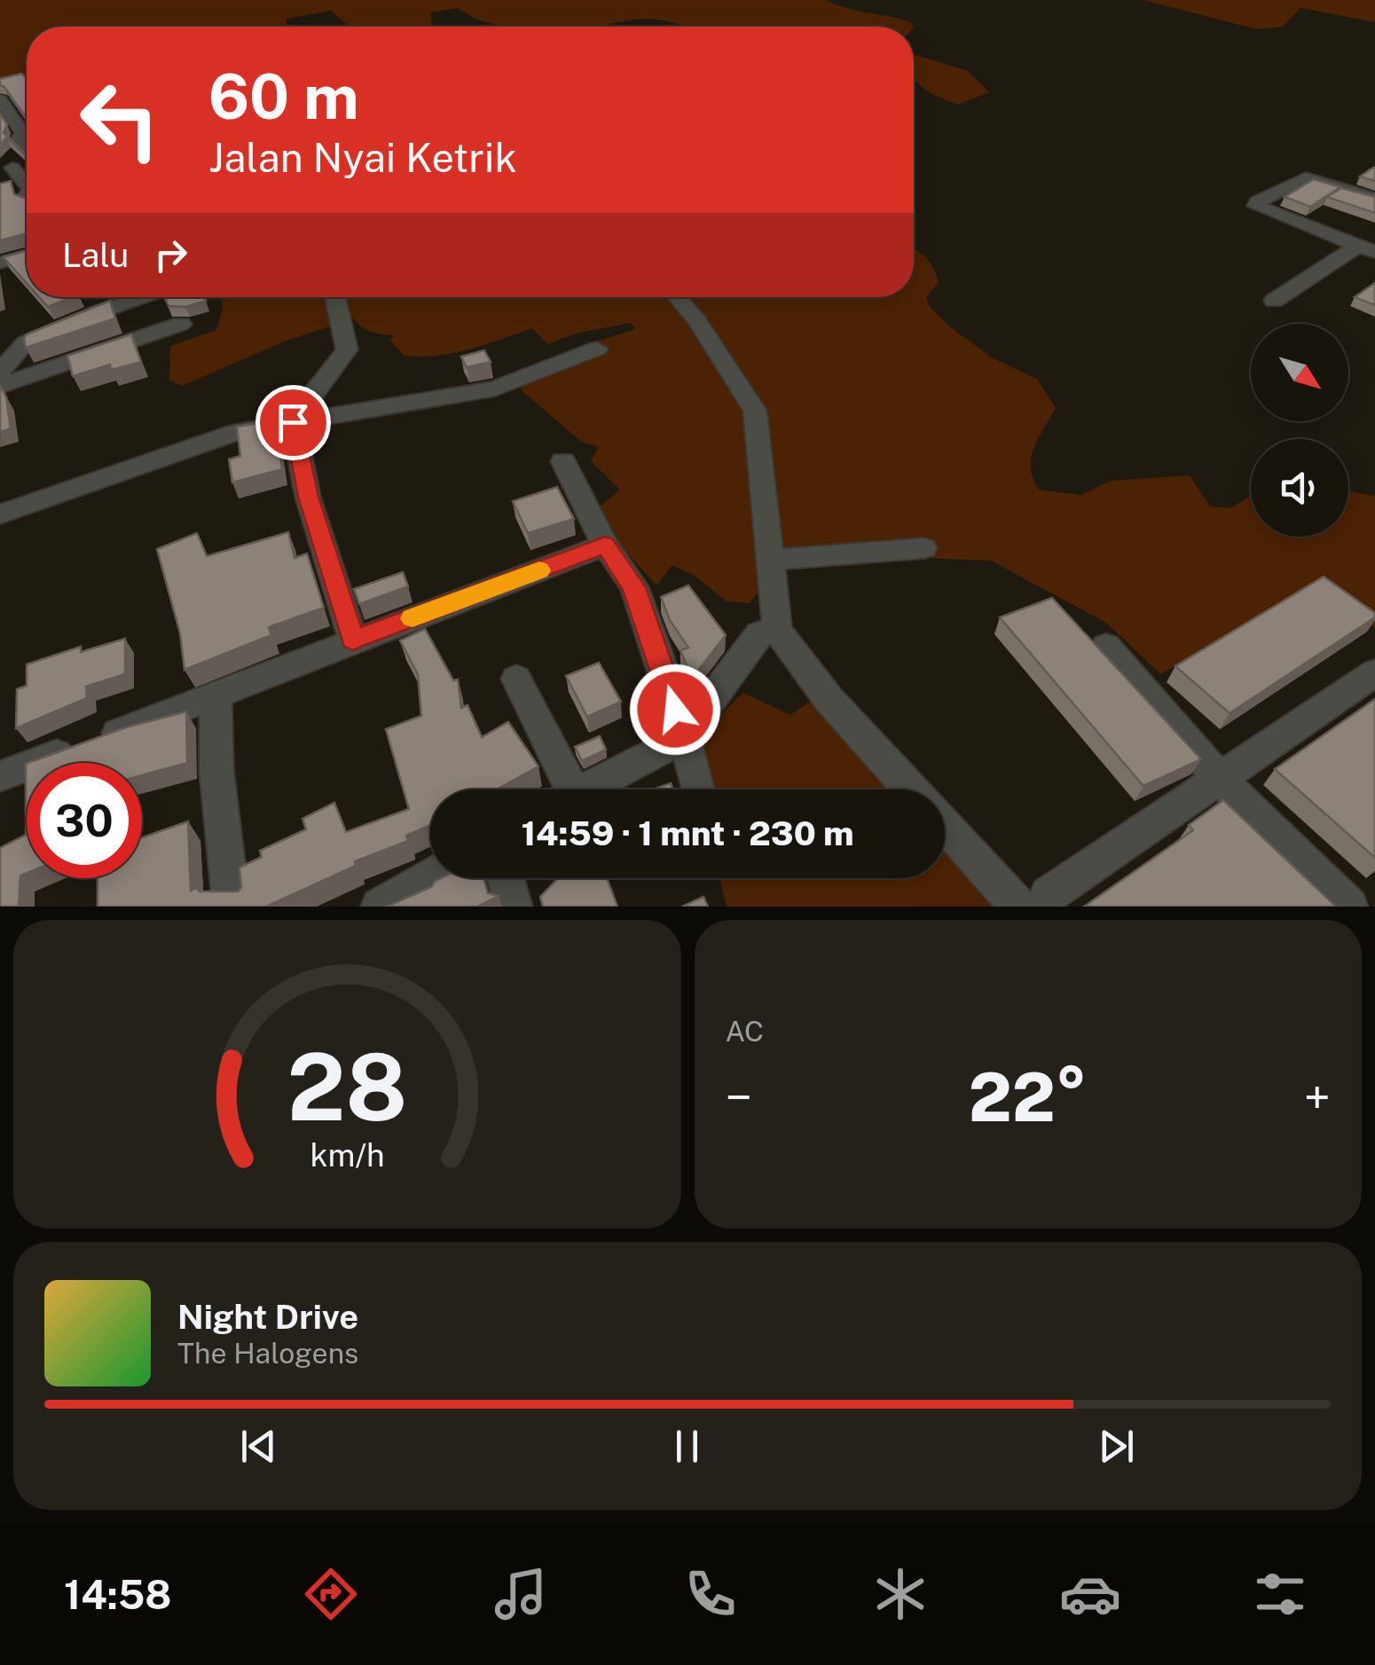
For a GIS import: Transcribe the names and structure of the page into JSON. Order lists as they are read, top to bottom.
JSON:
{
  "north": "bottom right",
  "page": {
    "turn": ["60 m", "Jalan Nyai Ketrik"],
    "then": "Lalu",
    "limit": "30",
    "trip": "14:59 · 1 mnt · 230 m",
    "tile": "AC",
    "heat": ["−", "22°", "+"],
    "song": ["Night Drive", "The Halogens"],
    "tabs": "14:58",
    "gauge": ["28", "km/h"]
  }
}
